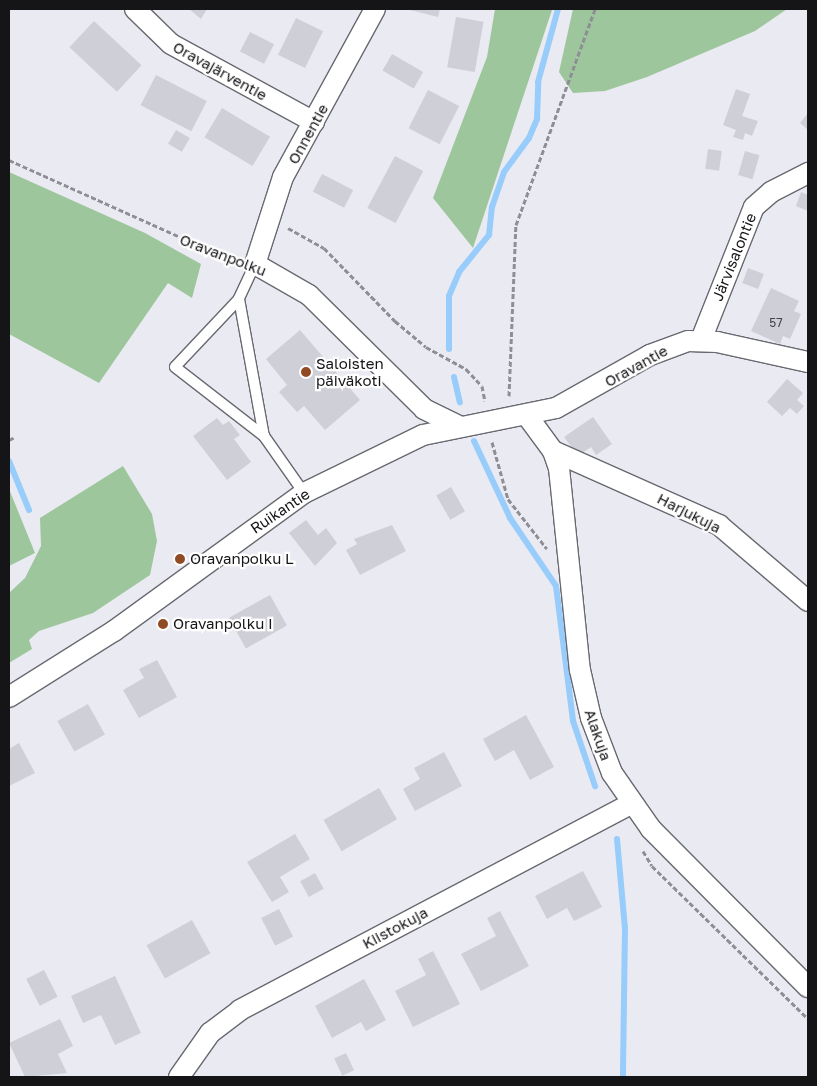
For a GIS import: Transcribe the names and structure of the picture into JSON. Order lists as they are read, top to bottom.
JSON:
{
  "streets": {
    "street": [
      "Oravajärventie",
      "Onnentie",
      "Oravanpolku",
      "Järvisalontie",
      "Oravantie",
      "Ruikantie",
      "Harjukuja",
      "Alakuja",
      "Kiistokuja"
    ]
  },
  "crossings": [
    ["Oravajärventie", "Onnentie"],
    ["Onnentie", "Oravanpolku"],
    ["Oravanpolku", "Ruikantie"],
    ["Järvisalontie", "Oravantie"],
    ["Oravantie", "Ruikantie"],
    ["Oravantie", "Alakuja"],
    ["Ruikantie", "Alakuja"],
    ["Harjukuja", "Alakuja"],
    ["Alakuja", "Kiistokuja"]
  ],
  "places": ["Saloisten päiväkoti", "Oravanpolku L", "Oravanpolku I"],
  "house_numbers": ["57"]
}
